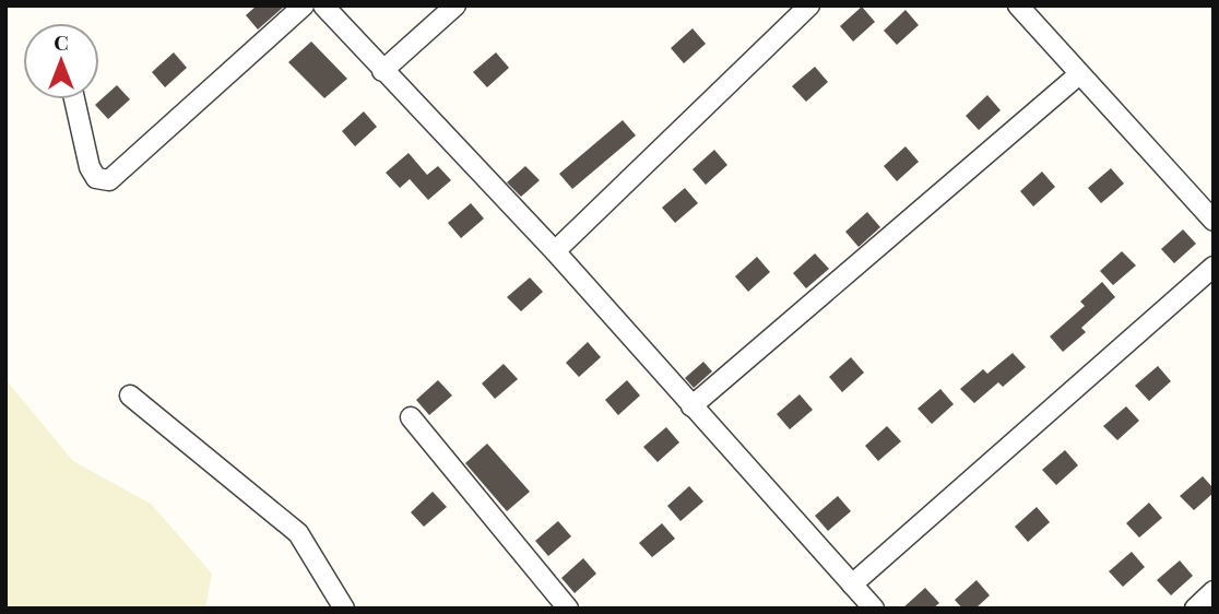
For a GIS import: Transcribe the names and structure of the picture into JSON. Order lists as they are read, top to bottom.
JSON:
{
  "north": "top"
}
